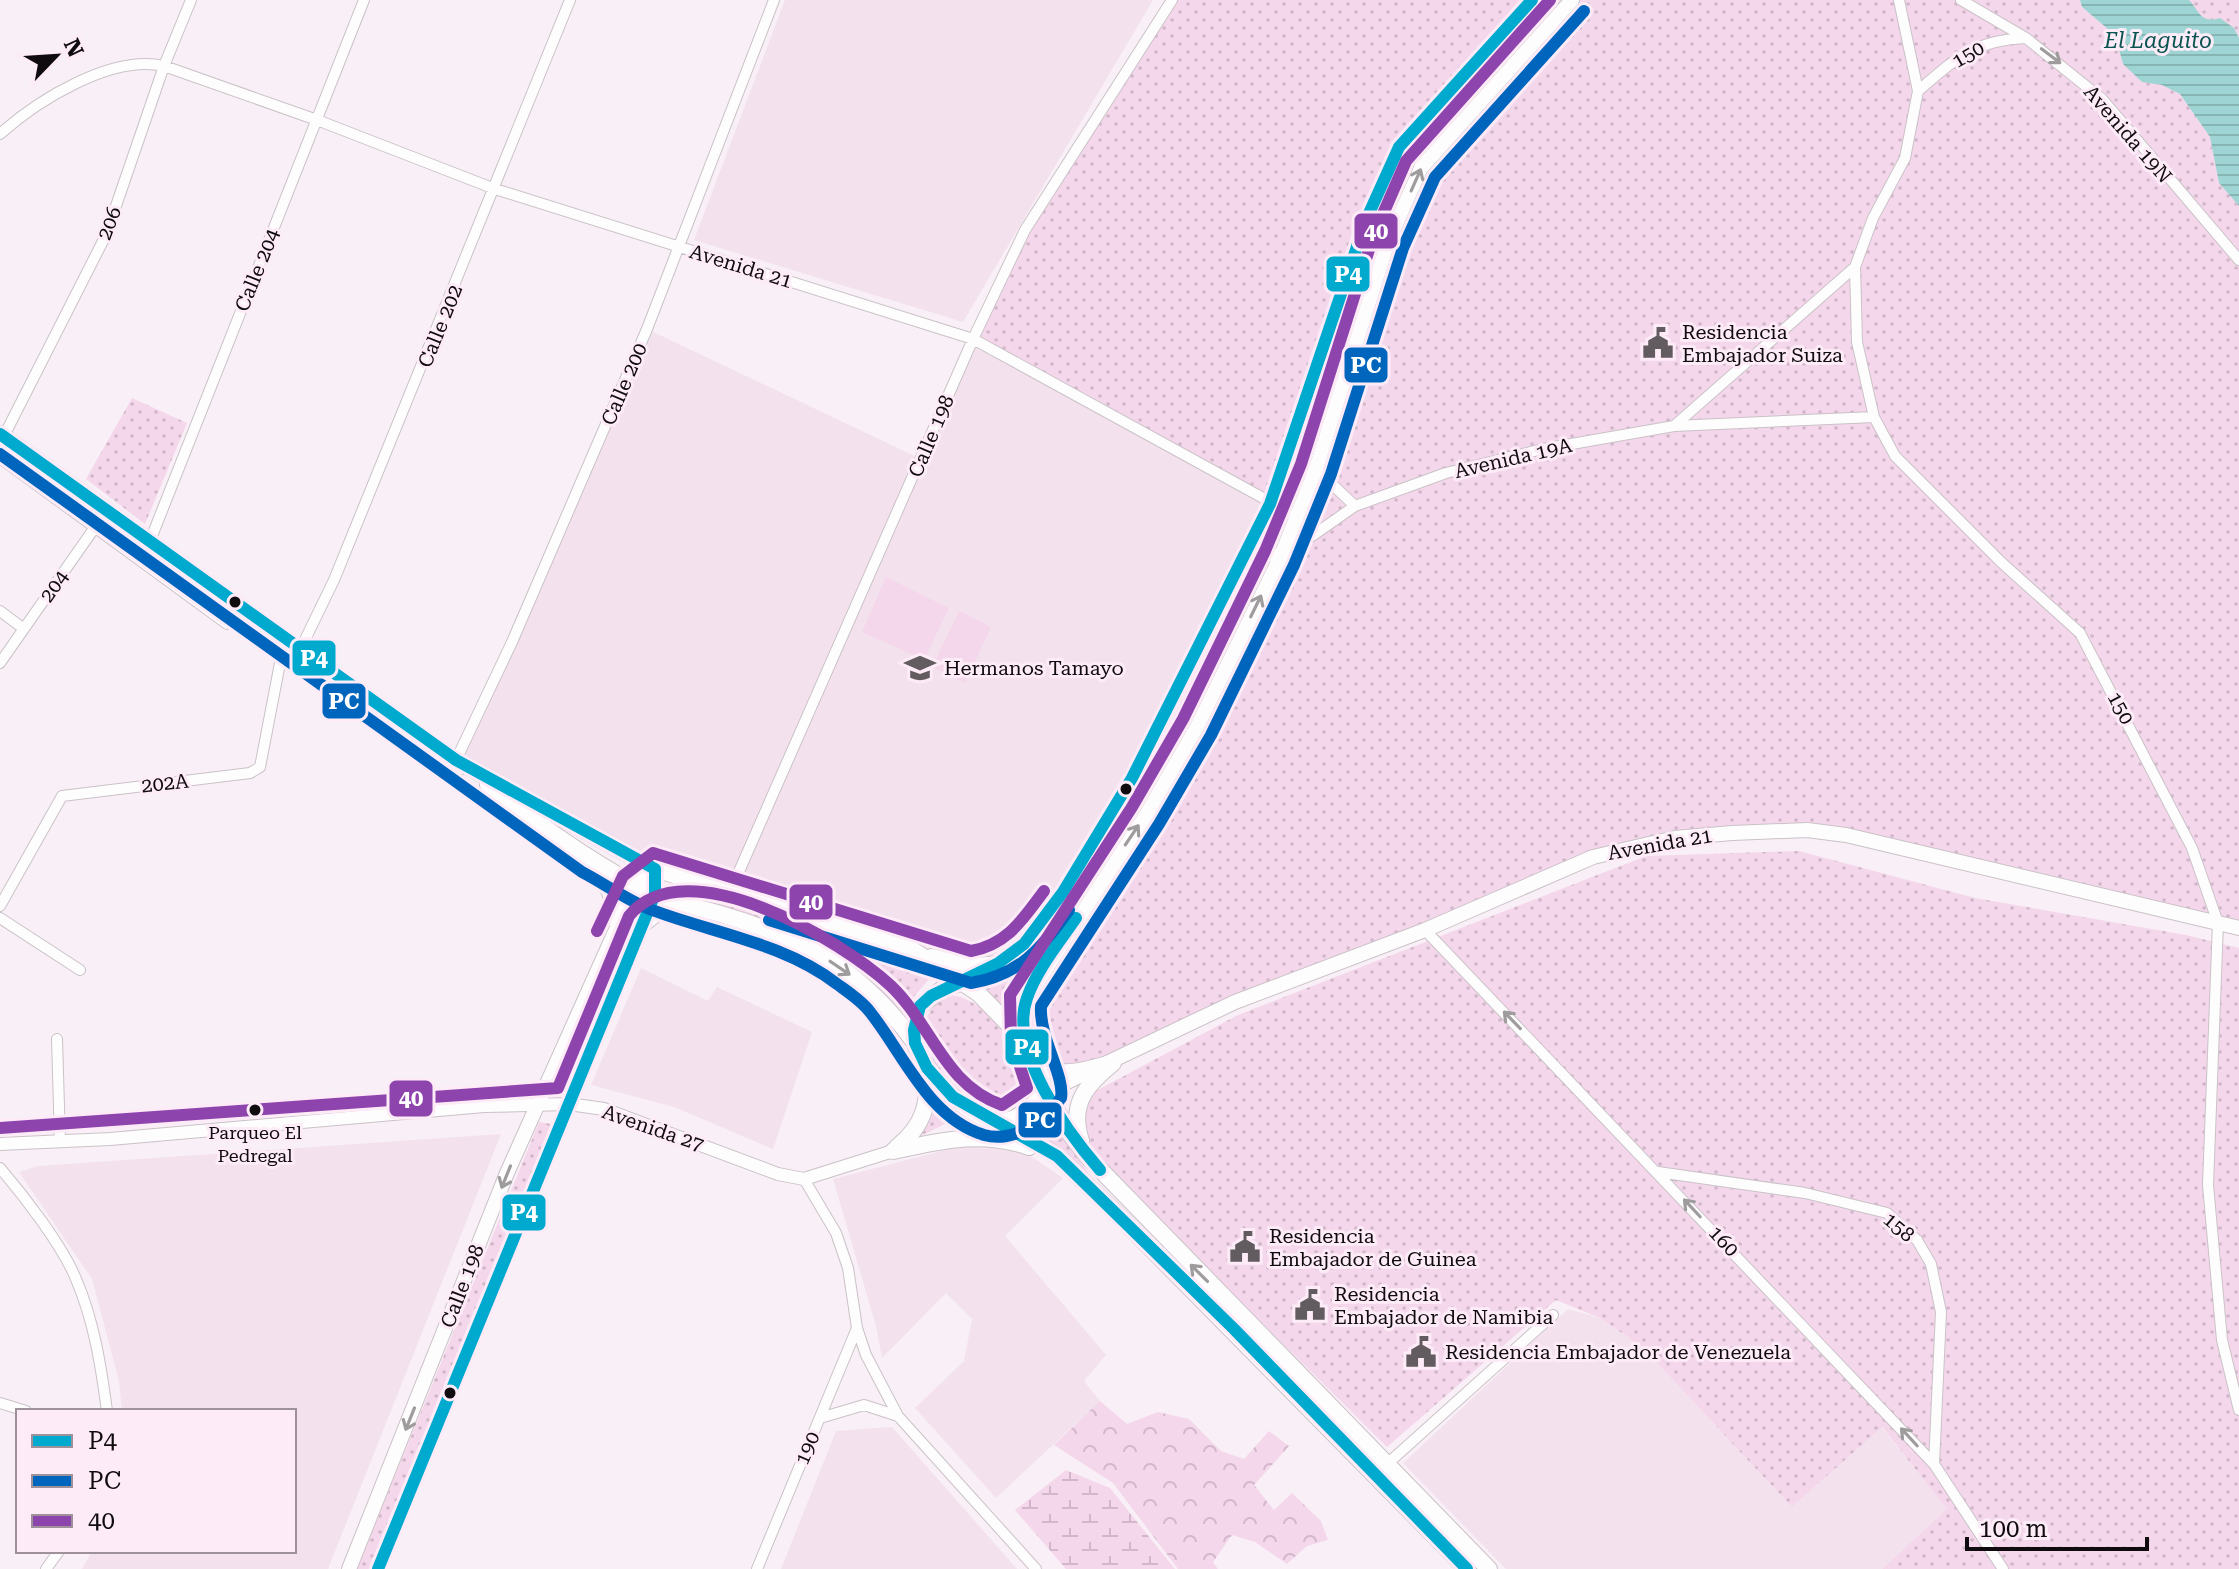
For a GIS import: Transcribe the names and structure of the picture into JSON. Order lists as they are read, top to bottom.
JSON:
{
  "streets": {
    "main road": ["Avenida 21", "Calle 198"],
    "street": [
      "150",
      "Avenida 19N",
      "206",
      "Calle 204",
      "Calle 202",
      "Calle 200",
      "Avenida 19A",
      "204",
      "202A",
      "Avenida 27",
      "158",
      "160",
      "190"
    ]
  },
  "crossings": [
    ["150", "Avenida 19N"],
    ["150", "Avenida 21"],
    ["150", "Avenida 19A"],
    ["206", "Avenida 21"],
    ["Avenida 21", "Calle 204"],
    ["Avenida 21", "Calle 202"],
    ["Avenida 21", "Calle 200"],
    ["Avenida 21", "Calle 198"],
    ["Avenida 21", "160"],
    ["Calle 202", "202A"],
    ["Calle 198", "Avenida 27"],
    ["158", "160"]
  ],
  "one_way": ["Avenida 19N", "160"],
  "water": ["El Laguito"],
  "places": {
    "public building": [
      "Residencia Embajador Suiza",
      "Residencia Embajador de Guinea",
      "Residencia Embajador de Namibia",
      "Residencia Embajador de Venezuela"
    ],
    "school or university": ["Hermanos Tamayo"],
    "other": ["Parqueo El Pedregal"]
  },
  "lines": ["transit line P4", "transit line 40", "transit line PC"],
  "legend": ["P4", "PC", "40"],
  "scale_bar": "100 m",
  "north": "top right"
}
